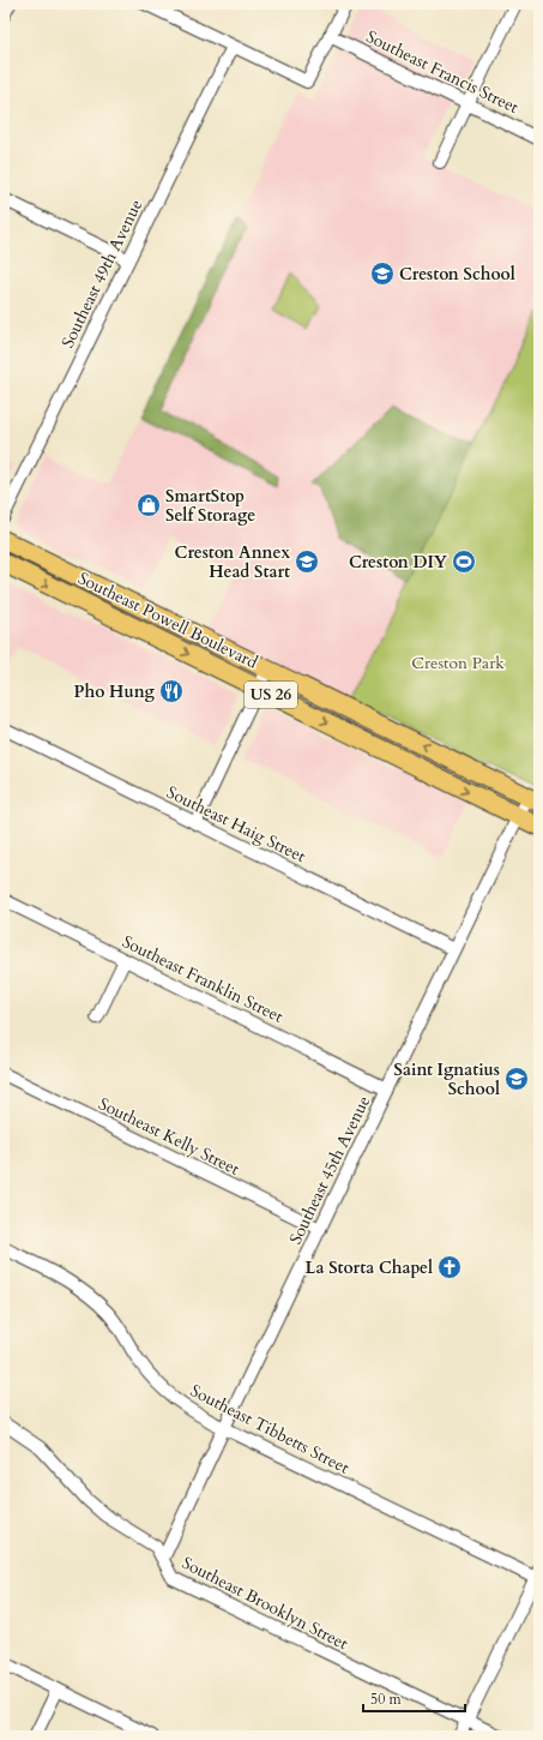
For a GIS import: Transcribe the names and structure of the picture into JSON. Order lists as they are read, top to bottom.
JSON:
{
  "streets": {
    "main road": ["Southeast Powell Boulevard", "US 26"],
    "street": [
      "Southeast Francis Street",
      "Southeast 49th Avenue",
      "Southeast Haig Street",
      "Southeast Franklin Street",
      "Southeast Kelly Street",
      "Southeast 45th Avenue",
      "Southeast Tibbetts Street",
      "Southeast Brooklyn Street"
    ]
  },
  "crossings": [
    ["Southeast Powell Boulevard", "Southeast 45th Avenue"],
    ["Southeast Haig Street", "Southeast 45th Avenue"],
    ["Southeast Franklin Street", "Southeast 45th Avenue"],
    ["Southeast Kelly Street", "Southeast 45th Avenue"],
    ["Southeast 45th Avenue", "Southeast Tibbetts Street"],
    ["Southeast 45th Avenue", "Southeast Brooklyn Street"]
  ],
  "parks": ["Creston Park"],
  "places": {
    "school or university": ["Creston School", "Creston Annex Head Start", "Saint Ignatius School"],
    "shop": ["SmartStop Self Storage"],
    "sports": ["Creston DIY"],
    "restaurant": ["Pho Hung"],
    "church": ["La Storta Chapel"]
  },
  "scale_bar": "50 m"
}
